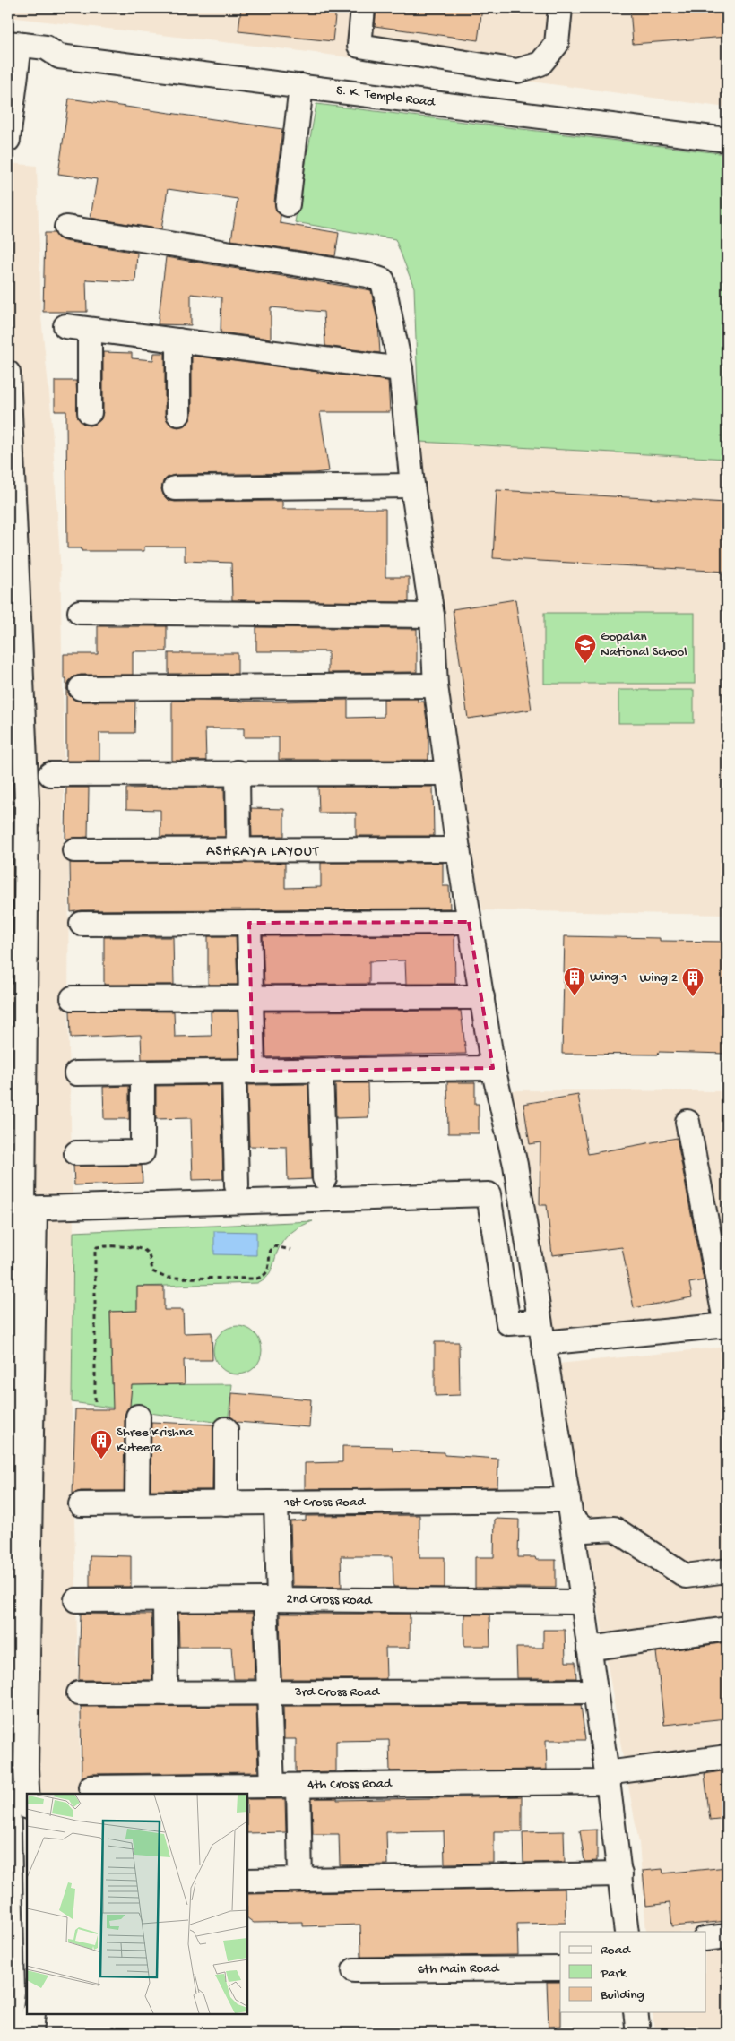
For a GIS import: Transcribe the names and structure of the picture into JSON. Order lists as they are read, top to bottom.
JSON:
{
  "streets": {
    "street": [
      "S. K. Temple Road",
      "1st Cross Road",
      "2nd Cross Road",
      "3rd Cross Road",
      "4th Cross Road",
      "6th Main Road"
    ]
  },
  "districts": ["ASHRAYA LAYOUT"],
  "places": {
    "school or university": ["Gopalan National School"],
    "building": ["Wing 1", "Wing 2", "Shree Krishna Kuteera"]
  },
  "legend": ["Road", "Park", "Building"]
}
